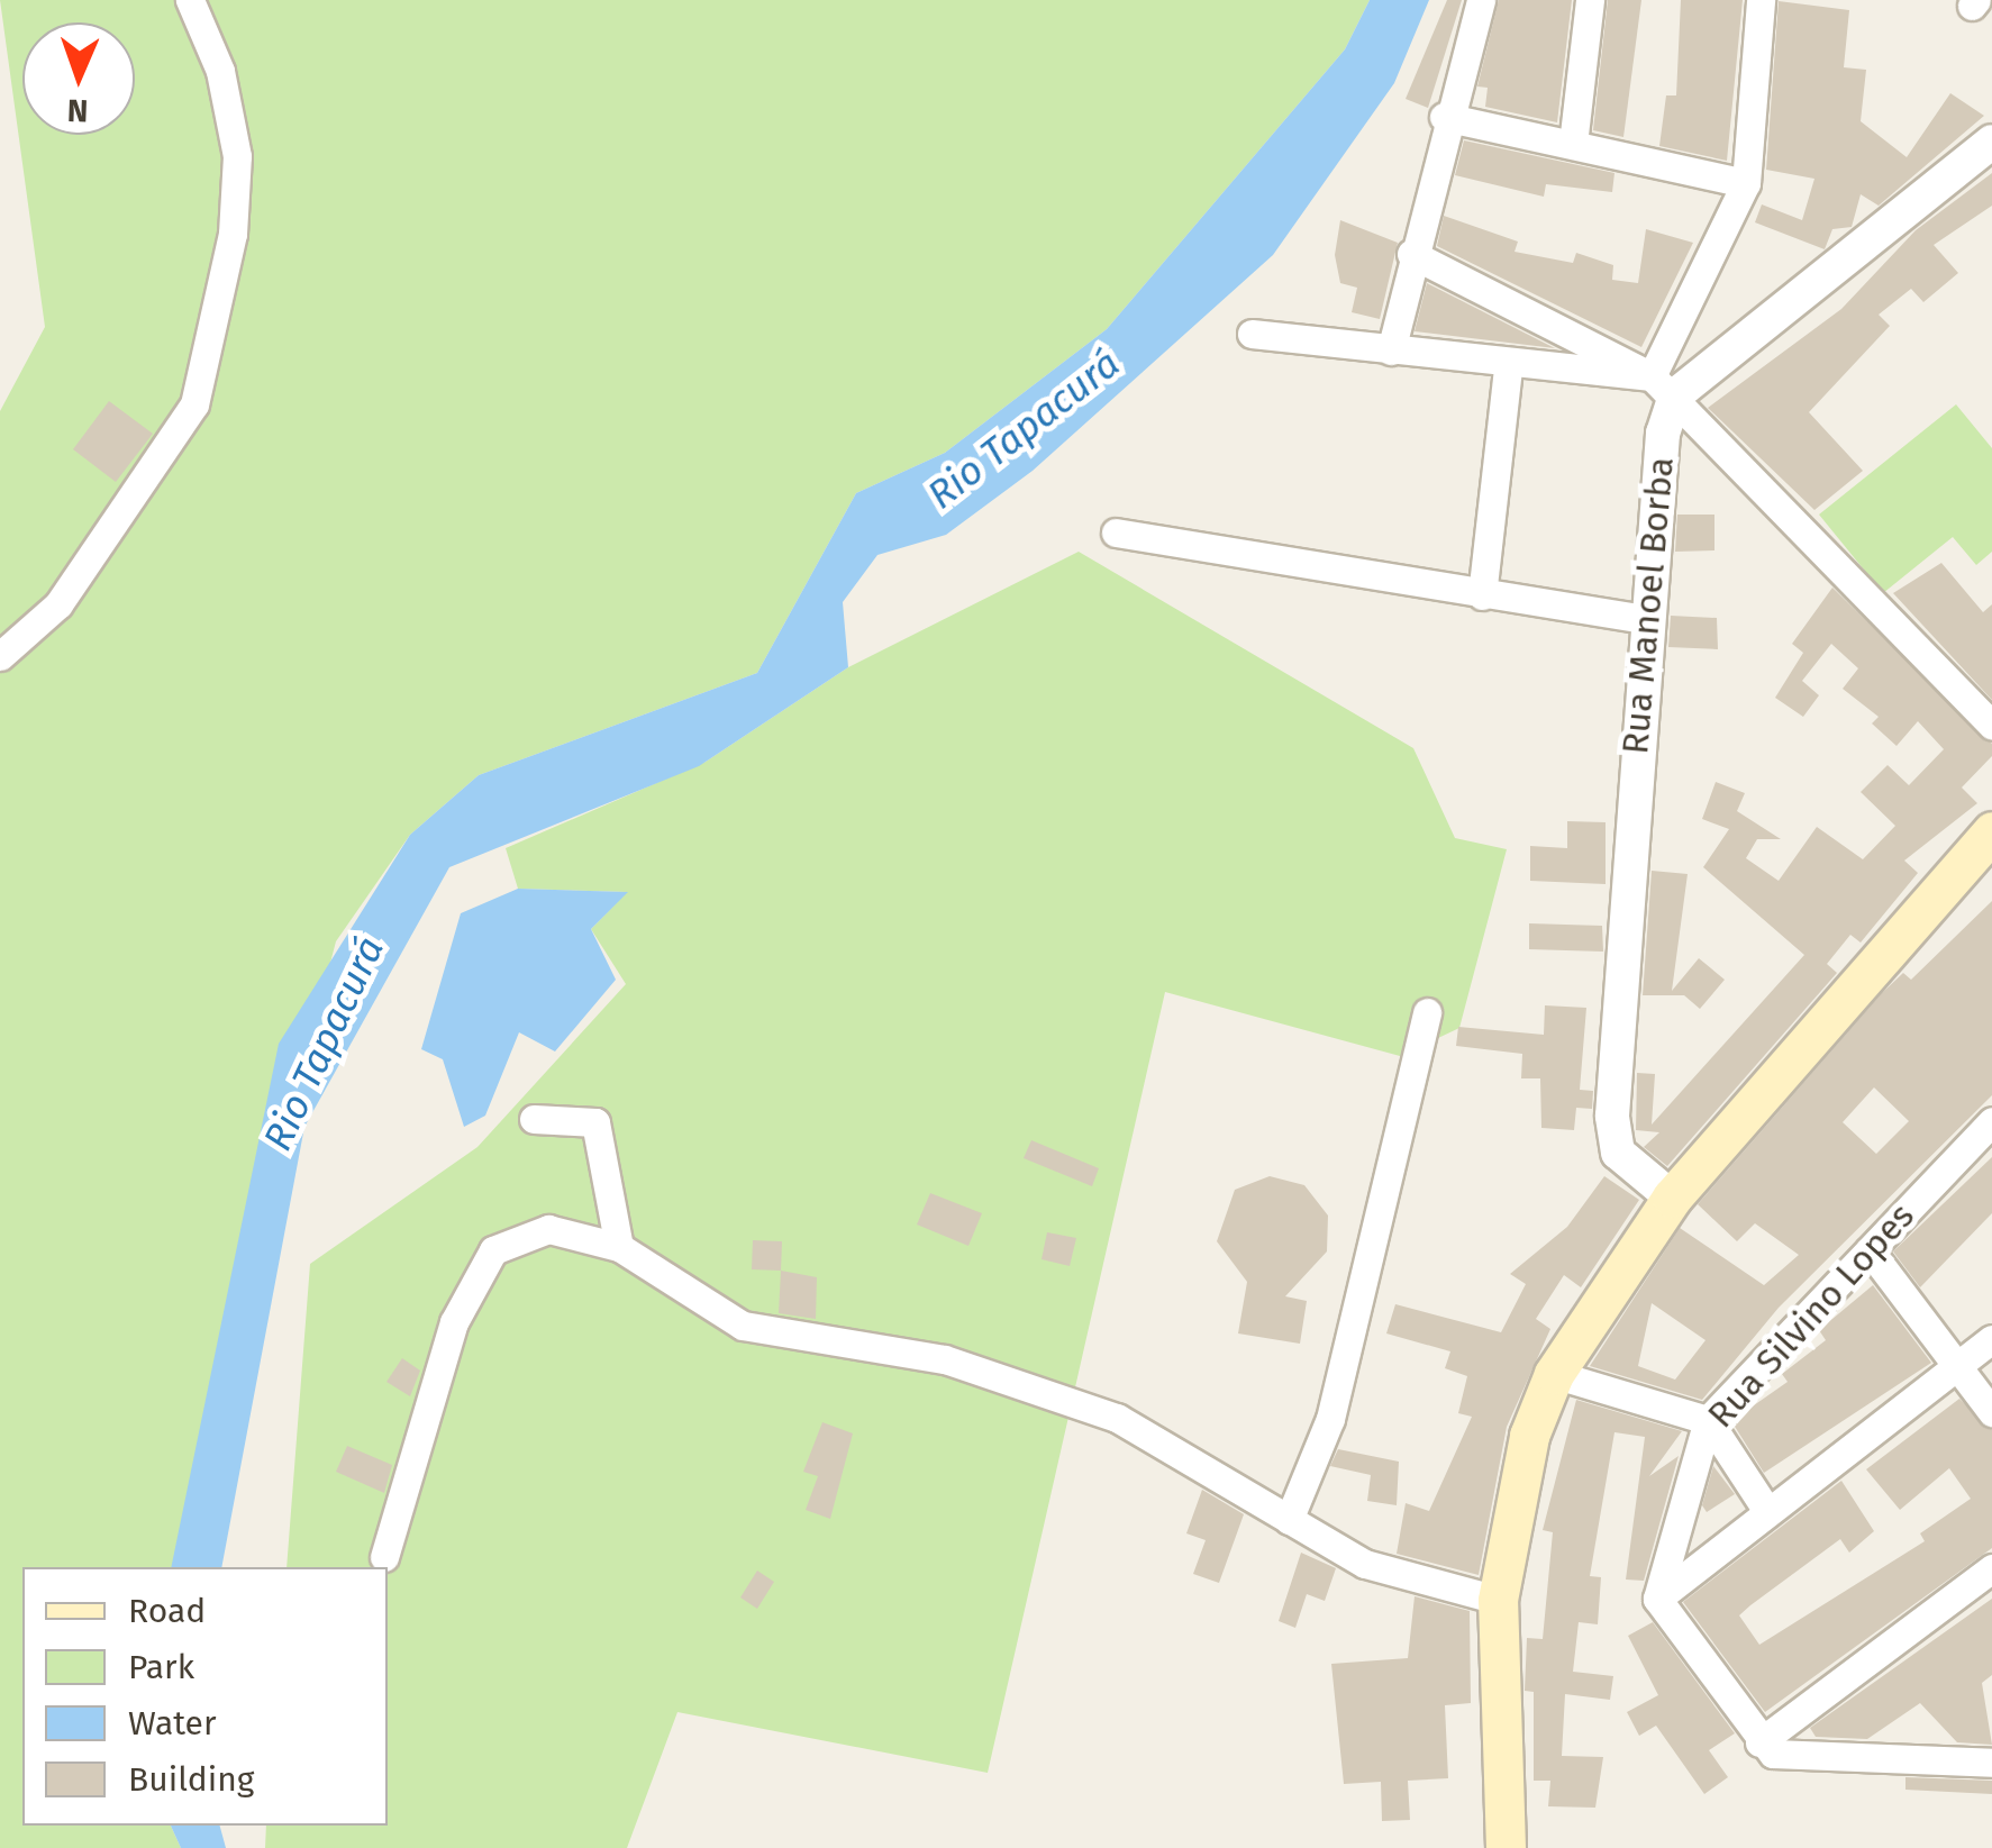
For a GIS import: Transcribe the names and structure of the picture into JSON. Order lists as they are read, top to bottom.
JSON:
{
  "streets": {
    "street": ["Rua Manoel Borba", "Rua Silvino Lopes"]
  },
  "water": ["Rio Tapacurá"],
  "legend": [
    "Road",
    "Park",
    "Water",
    "Building"
  ],
  "north": "bottom"
}
